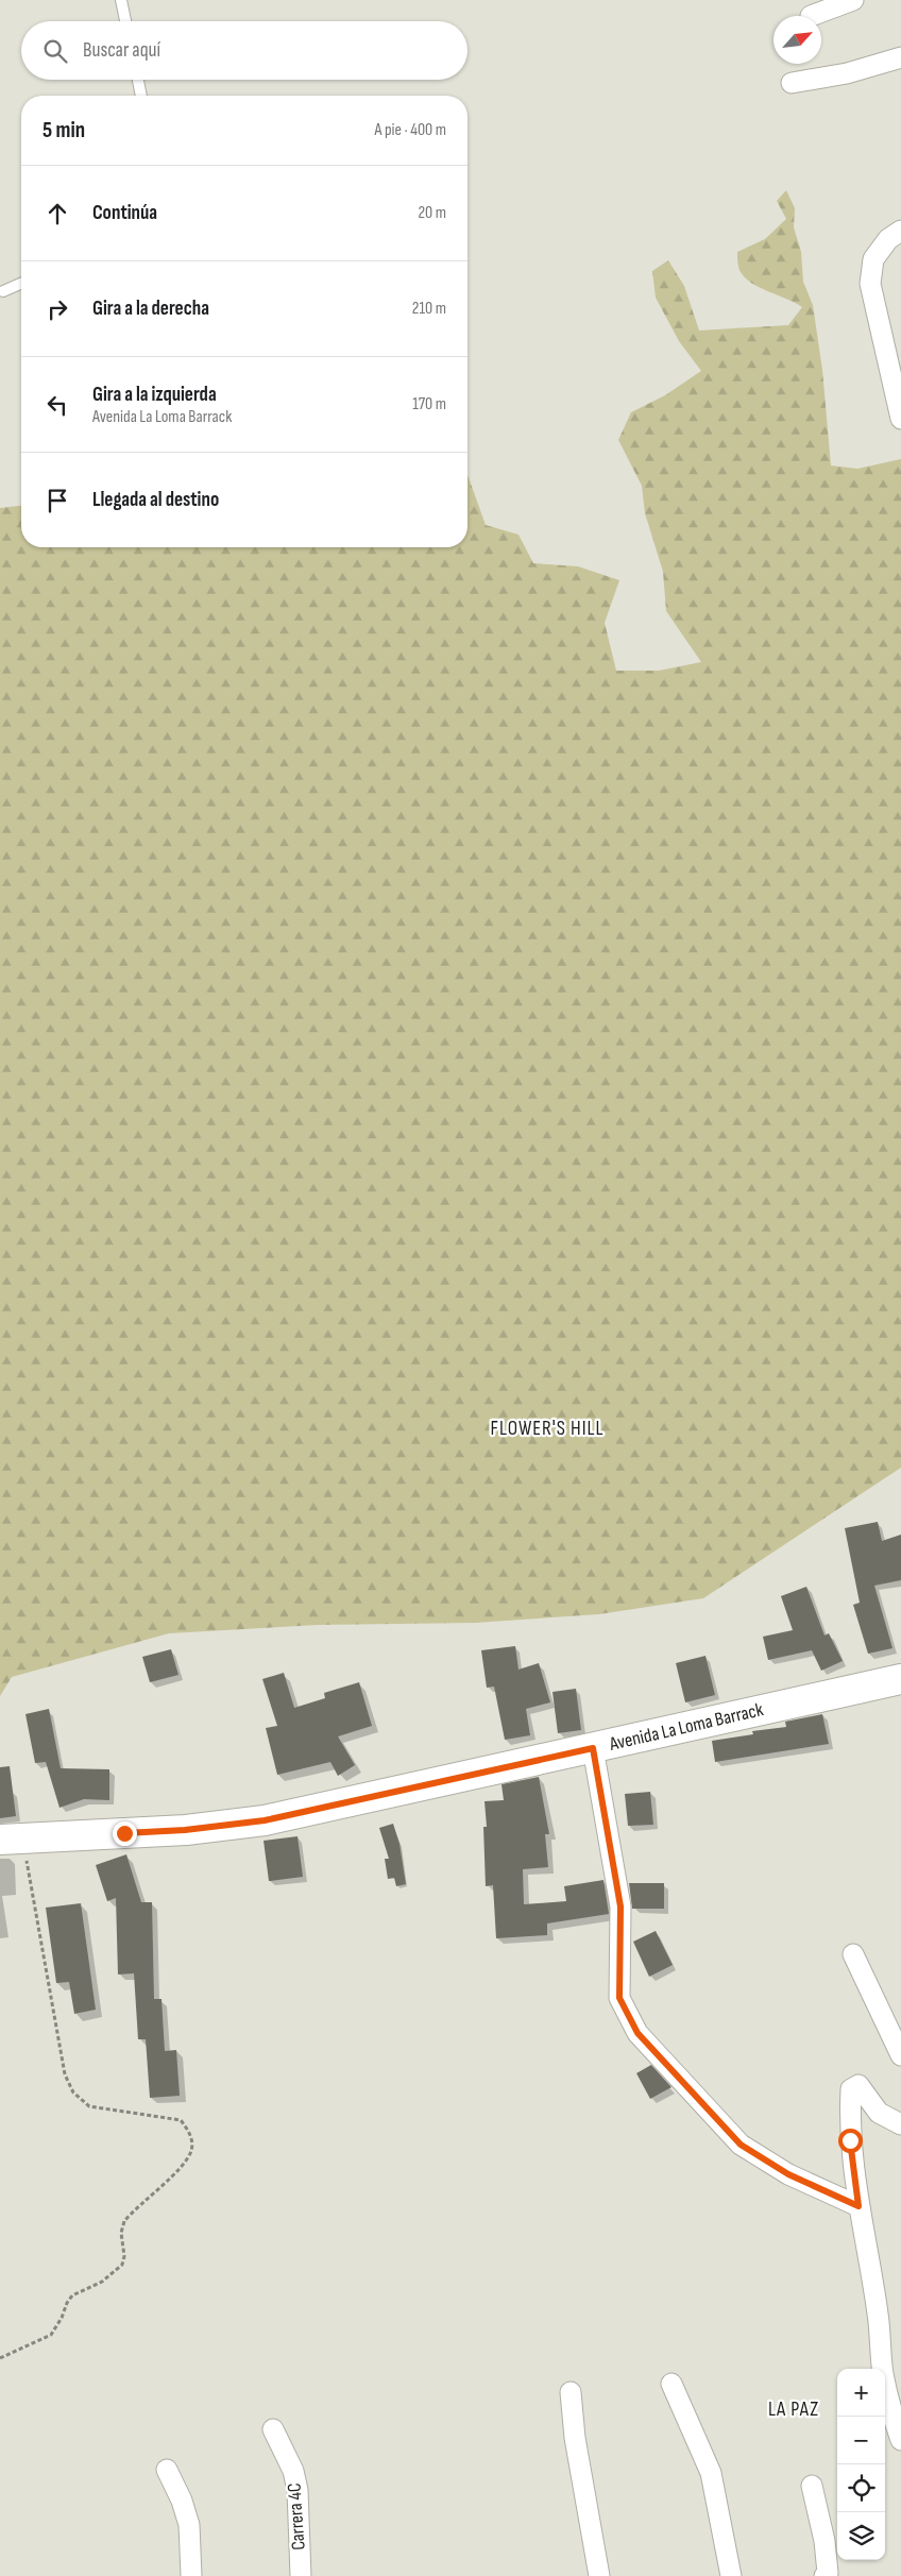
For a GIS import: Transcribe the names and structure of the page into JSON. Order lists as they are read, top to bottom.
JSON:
{
  "streets": {
    "main road": ["Avenida La Loma Barrack"],
    "street": ["Carrera 4C"]
  },
  "districts": ["FLOWER'S HILL", "LA PAZ"],
  "north": "top right",
  "page": {
    "search": "Buscar aquí",
    "heading": ["5 min", "A pie · 400 m"],
    "list": [
      ["Continúa", "20 m"],
      ["Gira a la derecha", "210 m"],
      ["Gira a la izquierda", "Avenida La Loma Barrack", "170 m"],
      "Llegada al destino"
    ],
    "map_buttons": ["+", "−"]
  }
}
